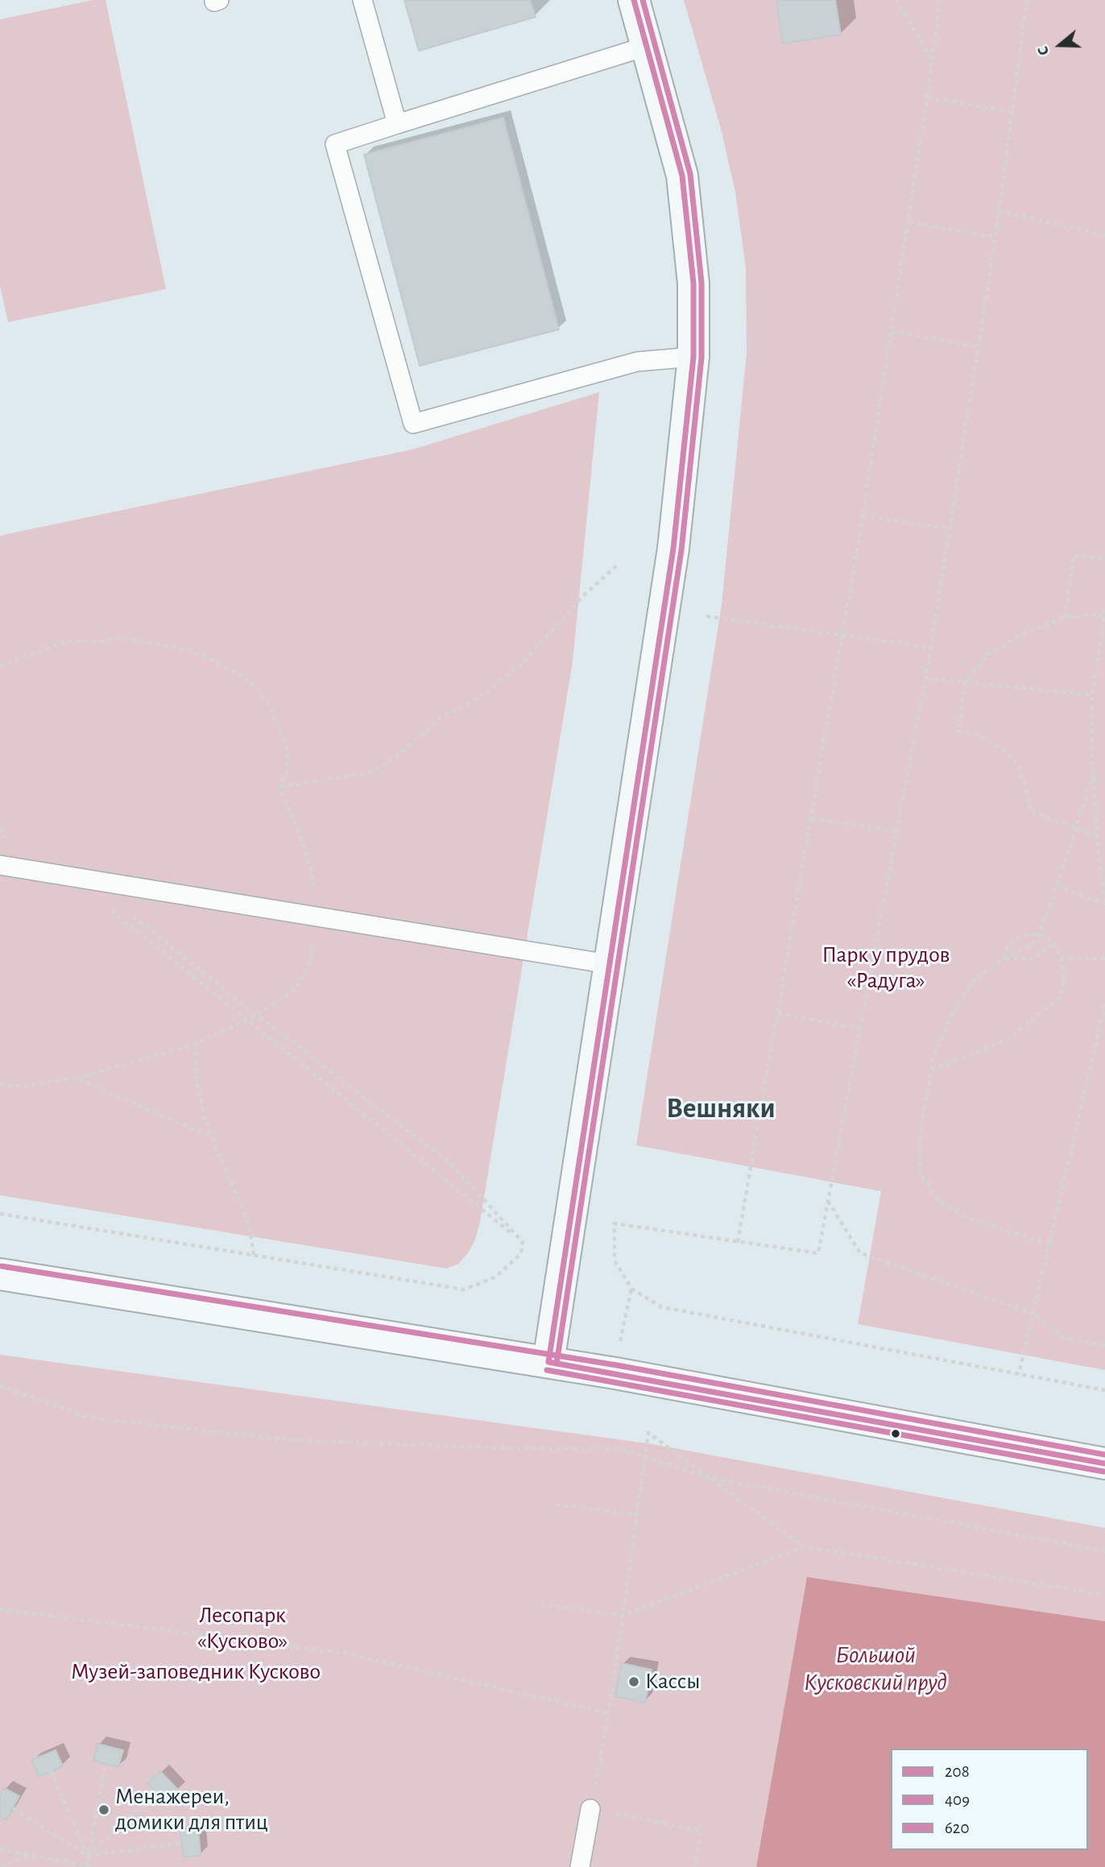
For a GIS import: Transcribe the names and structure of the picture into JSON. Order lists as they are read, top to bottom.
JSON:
{
  "districts": ["Вешняки"],
  "water": ["Большой Кусковский пруд"],
  "parks": ["Парк у прудов «Радуга»", "Лесопарк «Кусково»", "Музей-заповедник Кусково"],
  "places": ["Кассы", "Менажереи, домики для птиц"],
  "lines": ["transit line 208", "transit line 409", "transit line 620"],
  "legend": ["208", "409", "620"],
  "north": "left"
}
